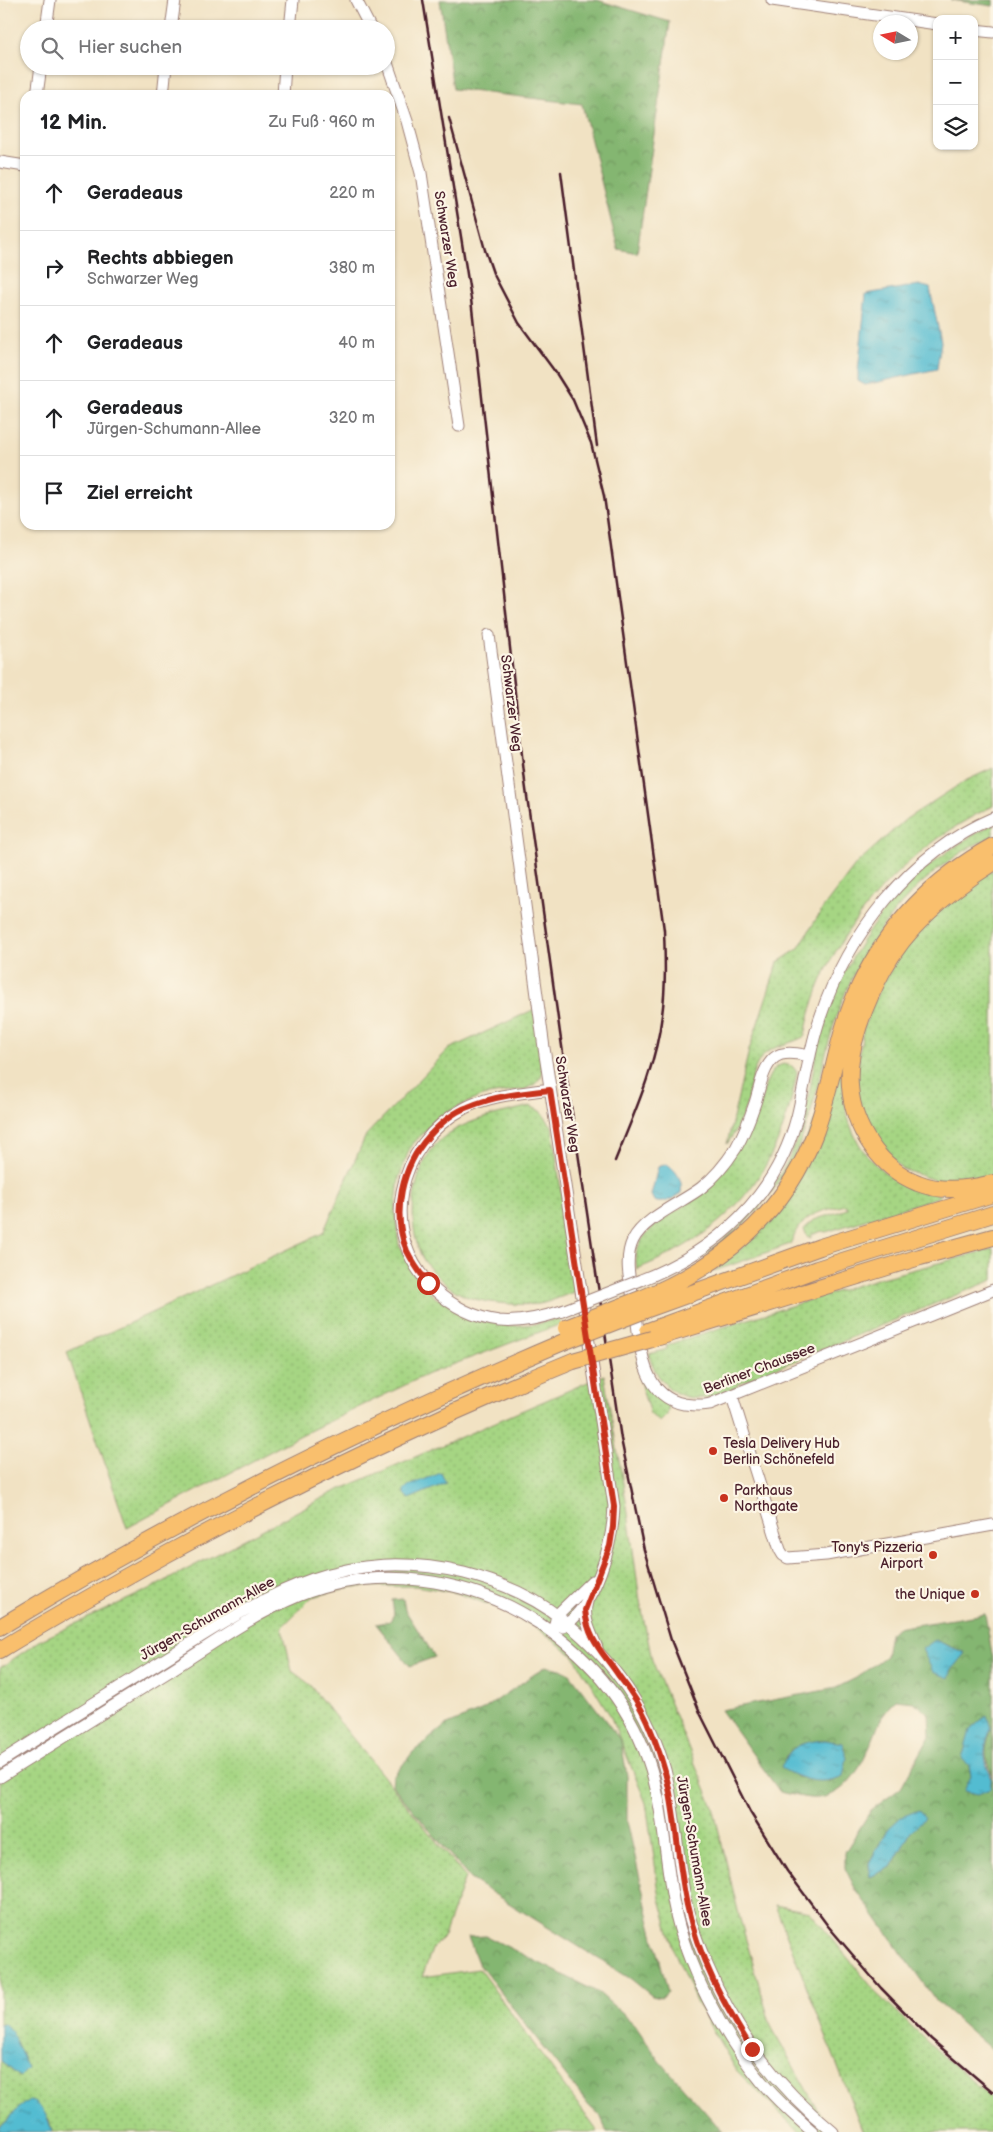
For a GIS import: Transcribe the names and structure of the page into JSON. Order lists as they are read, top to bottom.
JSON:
{
  "streets": {
    "street": ["Schwarzer Weg", "Berliner Chaussee", "Jürgen-Schumann-Allee"]
  },
  "crossings": [
    ["Schwarzer Weg", "Jürgen-Schumann-Allee"]
  ],
  "places": [
    "Tesla Delivery Hub Berlin Schönefeld",
    "Parkhaus Northgate",
    "Tony's Pizzeria Airport",
    "the Unique"
  ],
  "north": "left",
  "page": {
    "map_buttons": ["+", "−"],
    "search": "Hier suchen",
    "heading": ["12 Min.", "Zu Fuß · 960 m"],
    "list": [
      ["Geradeaus", "220 m"],
      ["Rechts abbiegen", "Schwarzer Weg", "380 m"],
      ["Geradeaus", "40 m"],
      ["Geradeaus", "Jürgen-Schumann-Allee", "320 m"],
      "Ziel erreicht"
    ]
  }
}
